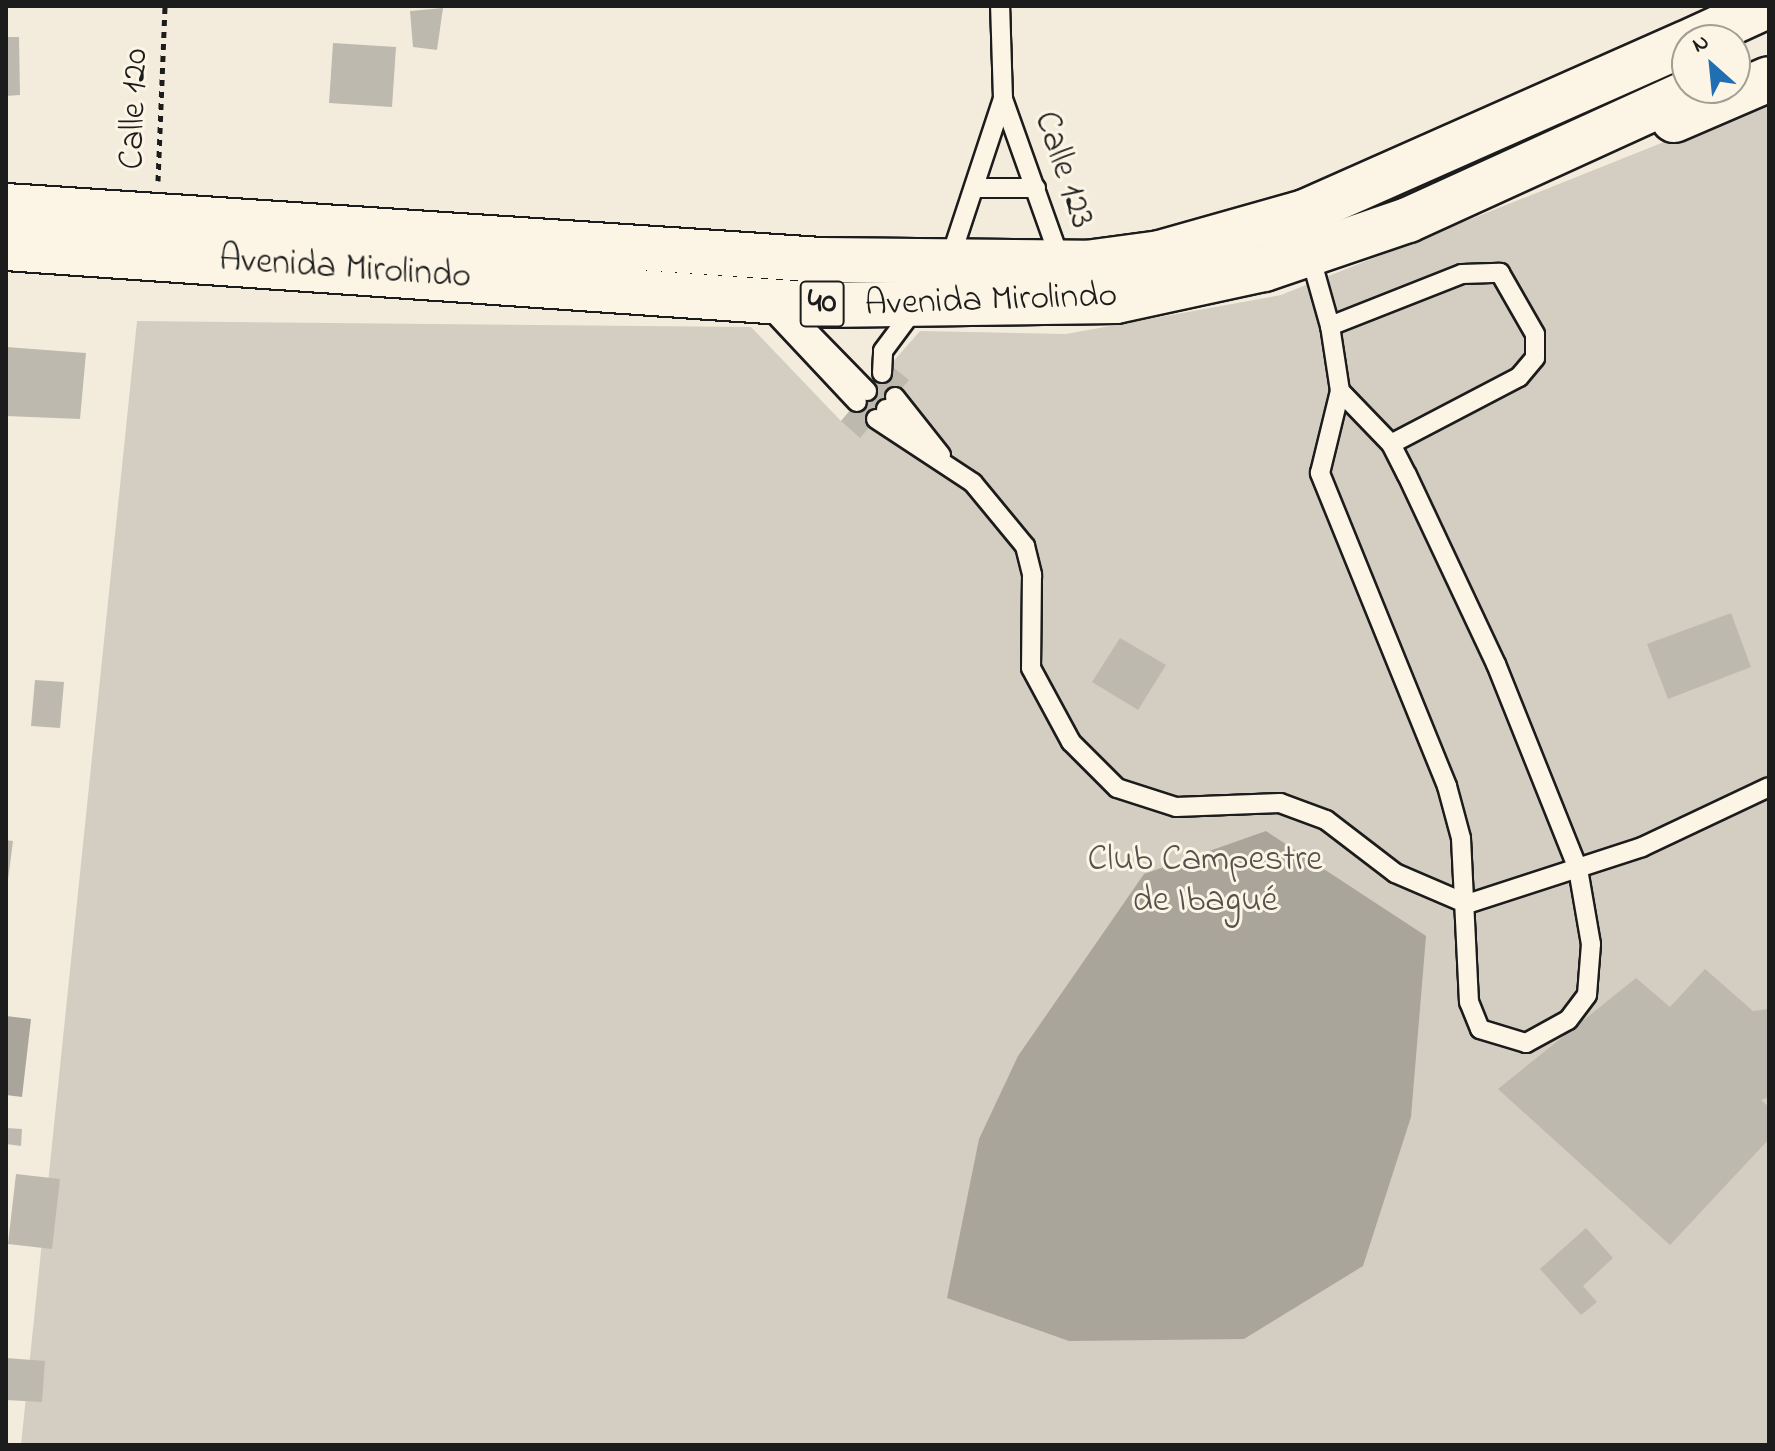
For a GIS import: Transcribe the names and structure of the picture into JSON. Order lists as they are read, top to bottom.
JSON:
{
  "streets": {
    "main road": ["Avenida Mirolindo", "40"],
    "lane": ["Calle 123"],
    "path": ["Calle 120"]
  },
  "crossings": [
    ["Calle 120", "Avenida Mirolindo"],
    ["Calle 123", "Avenida Mirolindo"]
  ],
  "parks": ["Club Campestre de Ibagué"],
  "north": "top left"
}
